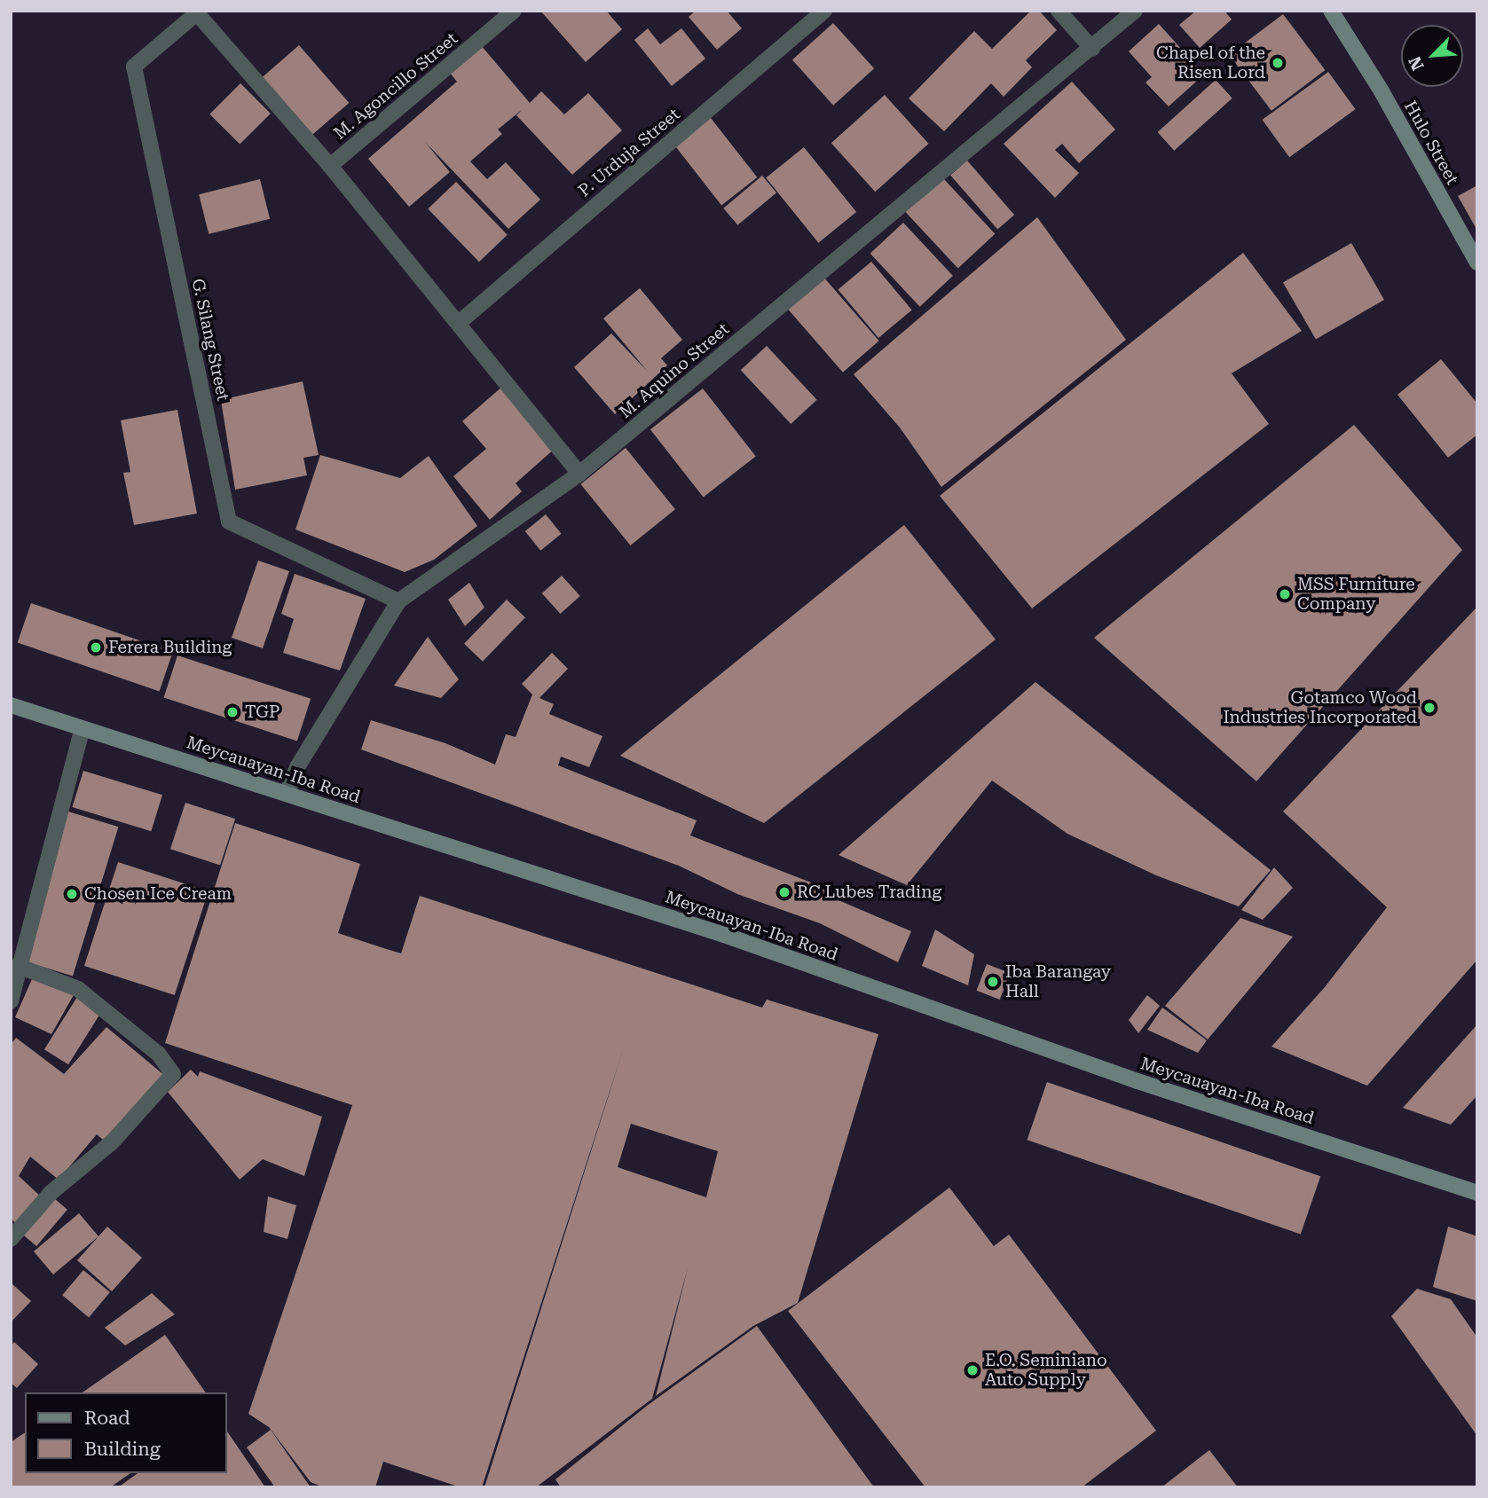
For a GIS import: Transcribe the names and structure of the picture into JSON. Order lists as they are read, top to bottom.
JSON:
{
  "streets": {
    "main road": ["Hulo Street", "Meycauayan-Iba Road"],
    "street": [
      "M. Agoncillo Street",
      "P. Urduja Street",
      "G. Silang Street",
      "M. Aquino Street"
    ]
  },
  "crossings": [
    ["G. Silang Street", "M. Aquino Street"],
    ["M. Aquino Street", "Meycauayan-Iba Road"]
  ],
  "places": [
    "Chapel of the Risen Lord",
    "MSS Furniture Company",
    "Ferera Building",
    "Gotamco Wood Industries Incorporated",
    "TGP",
    "RC Lubes Trading",
    "Chosen Ice Cream",
    "Iba Barangay Hall",
    "E.O. Seminiano Auto Supply"
  ],
  "legend": ["Road", "Building"],
  "north": "bottom left"
}
